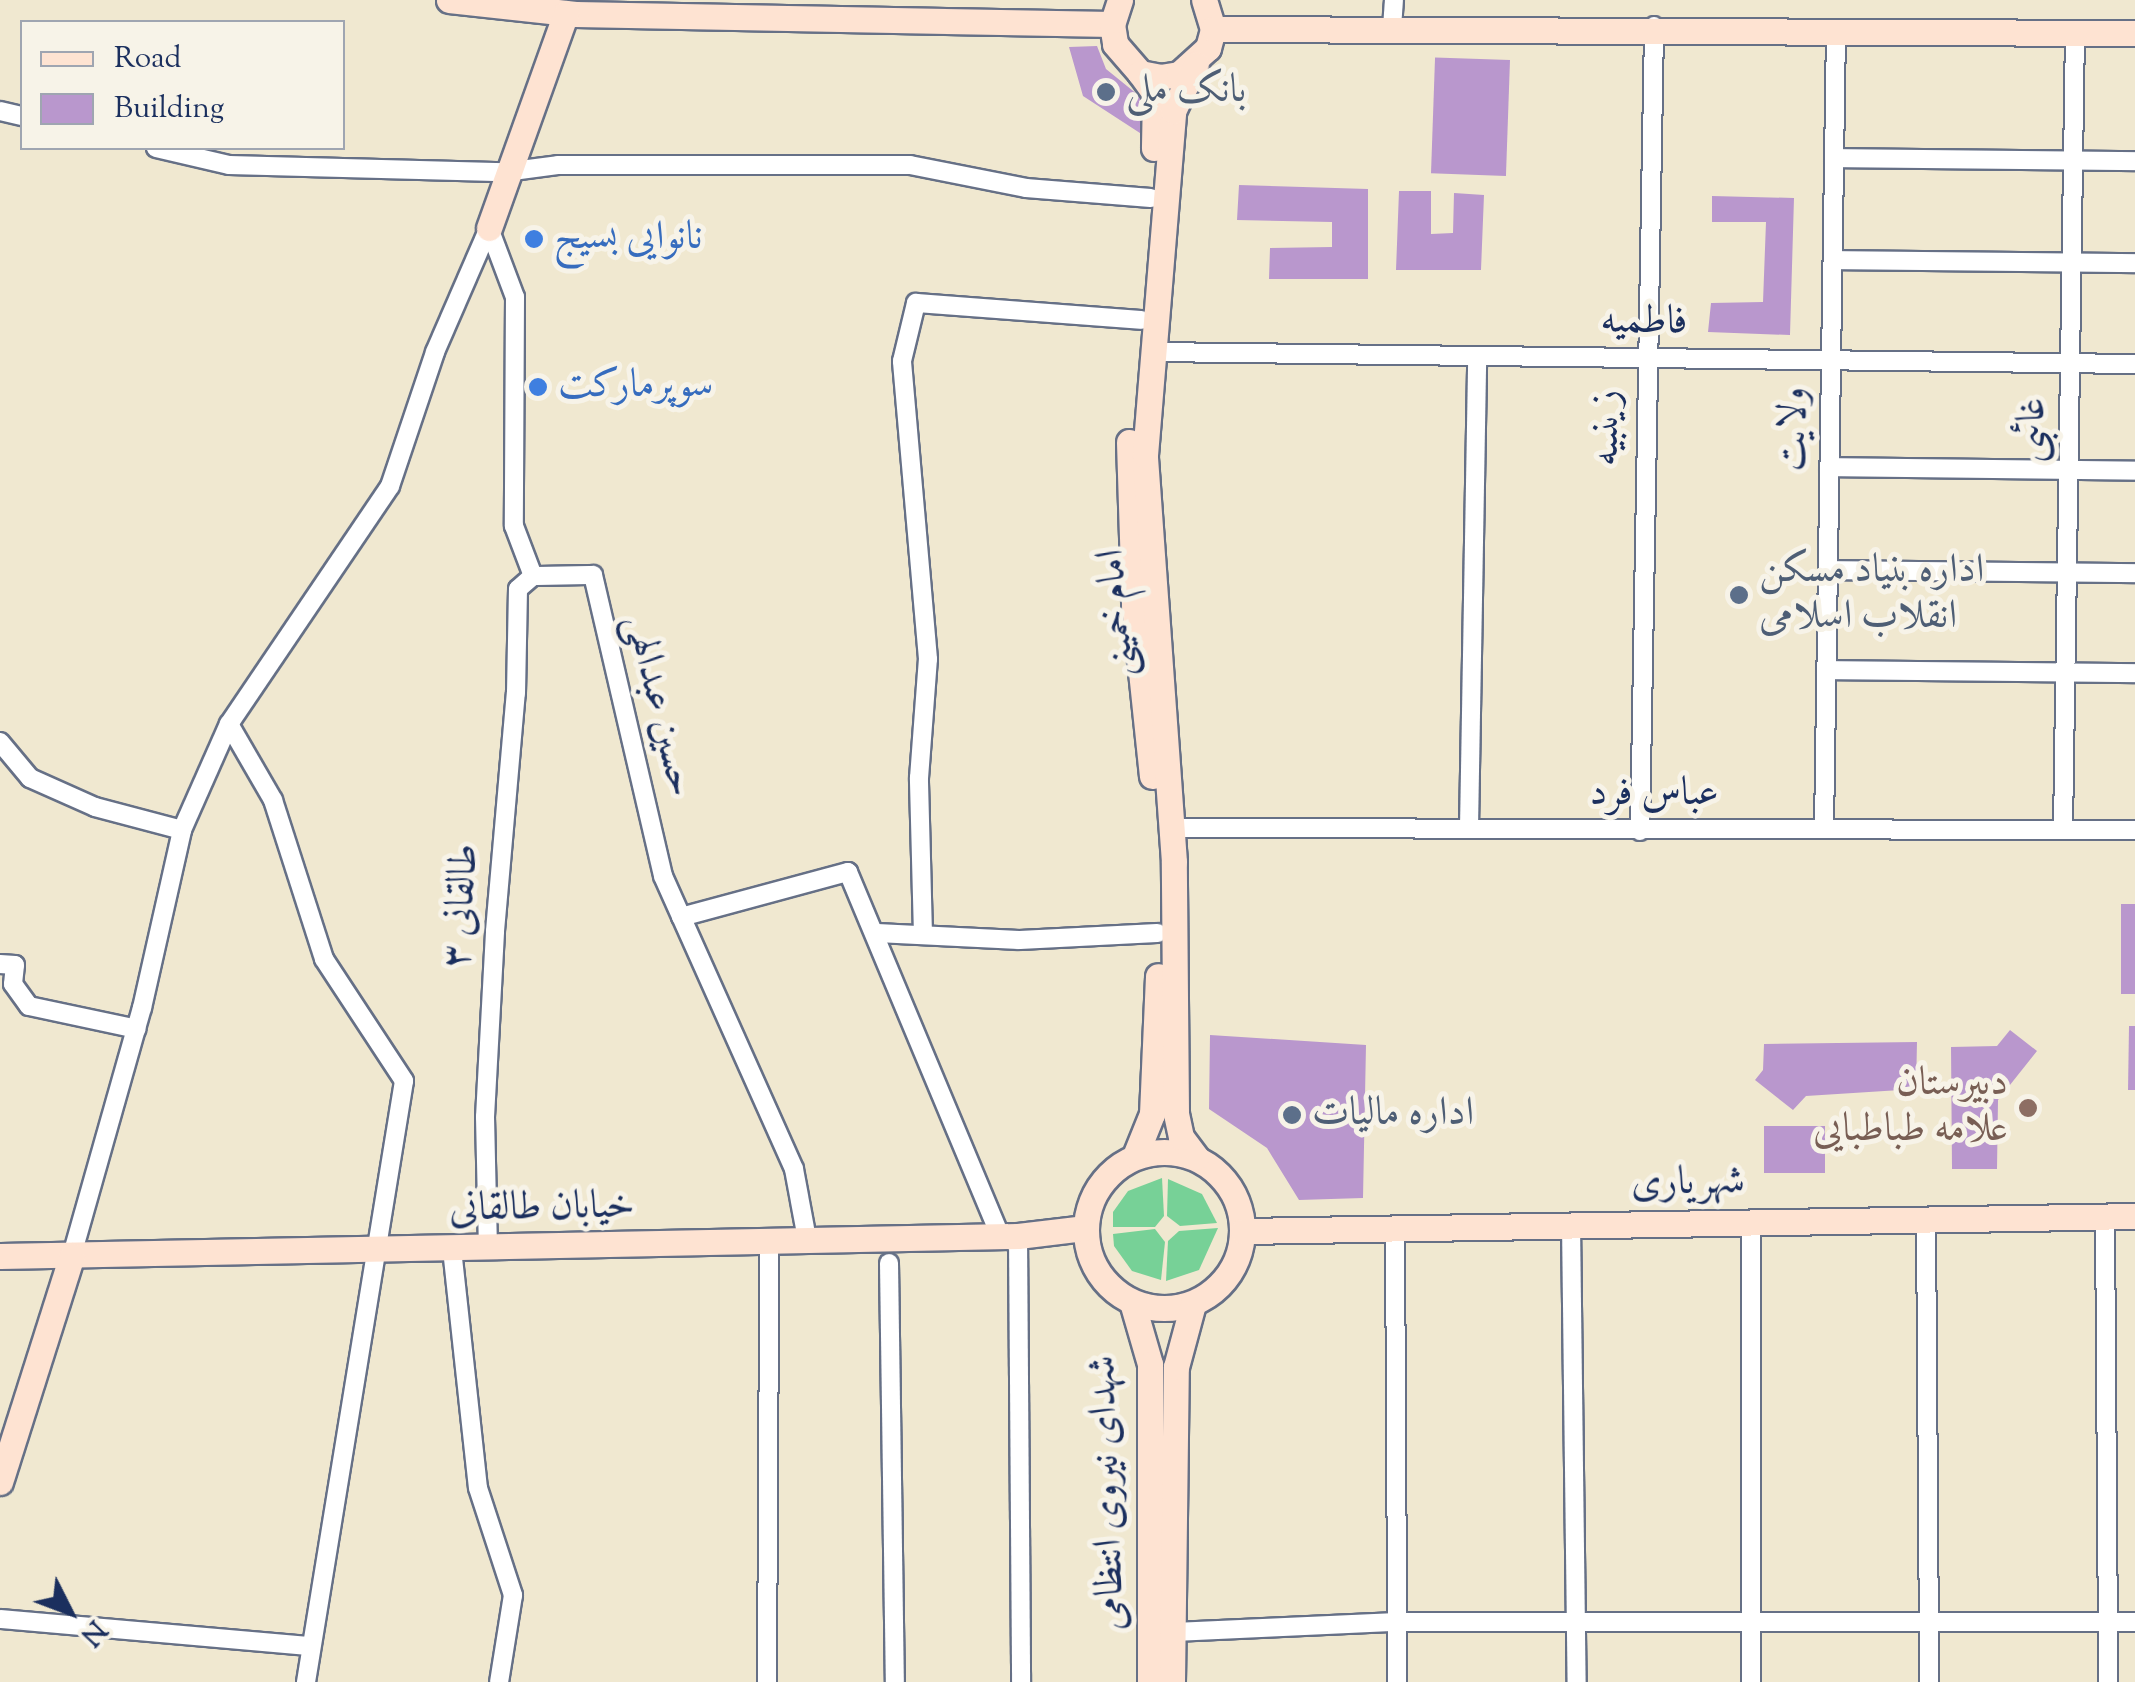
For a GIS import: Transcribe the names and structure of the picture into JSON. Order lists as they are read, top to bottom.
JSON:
{
  "streets": {
    "main road": [
      "امام خمینی",
      "شهریاری",
      "خیابان طالقانی",
      "شهدای نیروی انتظامی"
    ],
    "street": [
      "فاطمیه",
      "زینبیه",
      "ولایت",
      "غائبی",
      "حسین عبدالهی",
      "عباس فرد",
      "طالقانی ۳"
    ]
  },
  "crossings": [
    ["فاطمیه", "زینبیه"],
    ["فاطمیه", "ولایت"],
    ["فاطمیه", "غائبی"],
    ["فاطمیه", "امام خمینی"],
    ["زینبیه", "عباس فرد"],
    ["ولایت", "عباس فرد"],
    ["غائبی", "عباس فرد"],
    ["امام خمینی", "عباس فرد"],
    ["امام خمینی", "شهریاری"],
    ["امام خمینی", "خیابان طالقانی"],
    ["امام خمینی", "شهدای نیروی انتظامی"],
    ["حسین عبدالهی", "طالقانی ۳"],
    ["حسین عبدالهی", "خیابان طالقانی"],
    ["طالقانی ۳", "خیابان طالقانی"],
    ["شهریاری", "خیابان طالقانی"],
    ["شهریاری", "شهدای نیروی انتظامی"],
    ["خیابان طالقانی", "شهدای نیروی انتظامی"]
  ],
  "places": [
    "بانک ملی",
    "نانوایی بسیج",
    "سوپرمارکت",
    "اداره بنیاد مسکن انقلاب اسلامی",
    "دبیرستان علامه طباطبایی",
    "اداره مالیات"
  ],
  "legend": ["Road", "Building"],
  "north": "bottom right"
}
